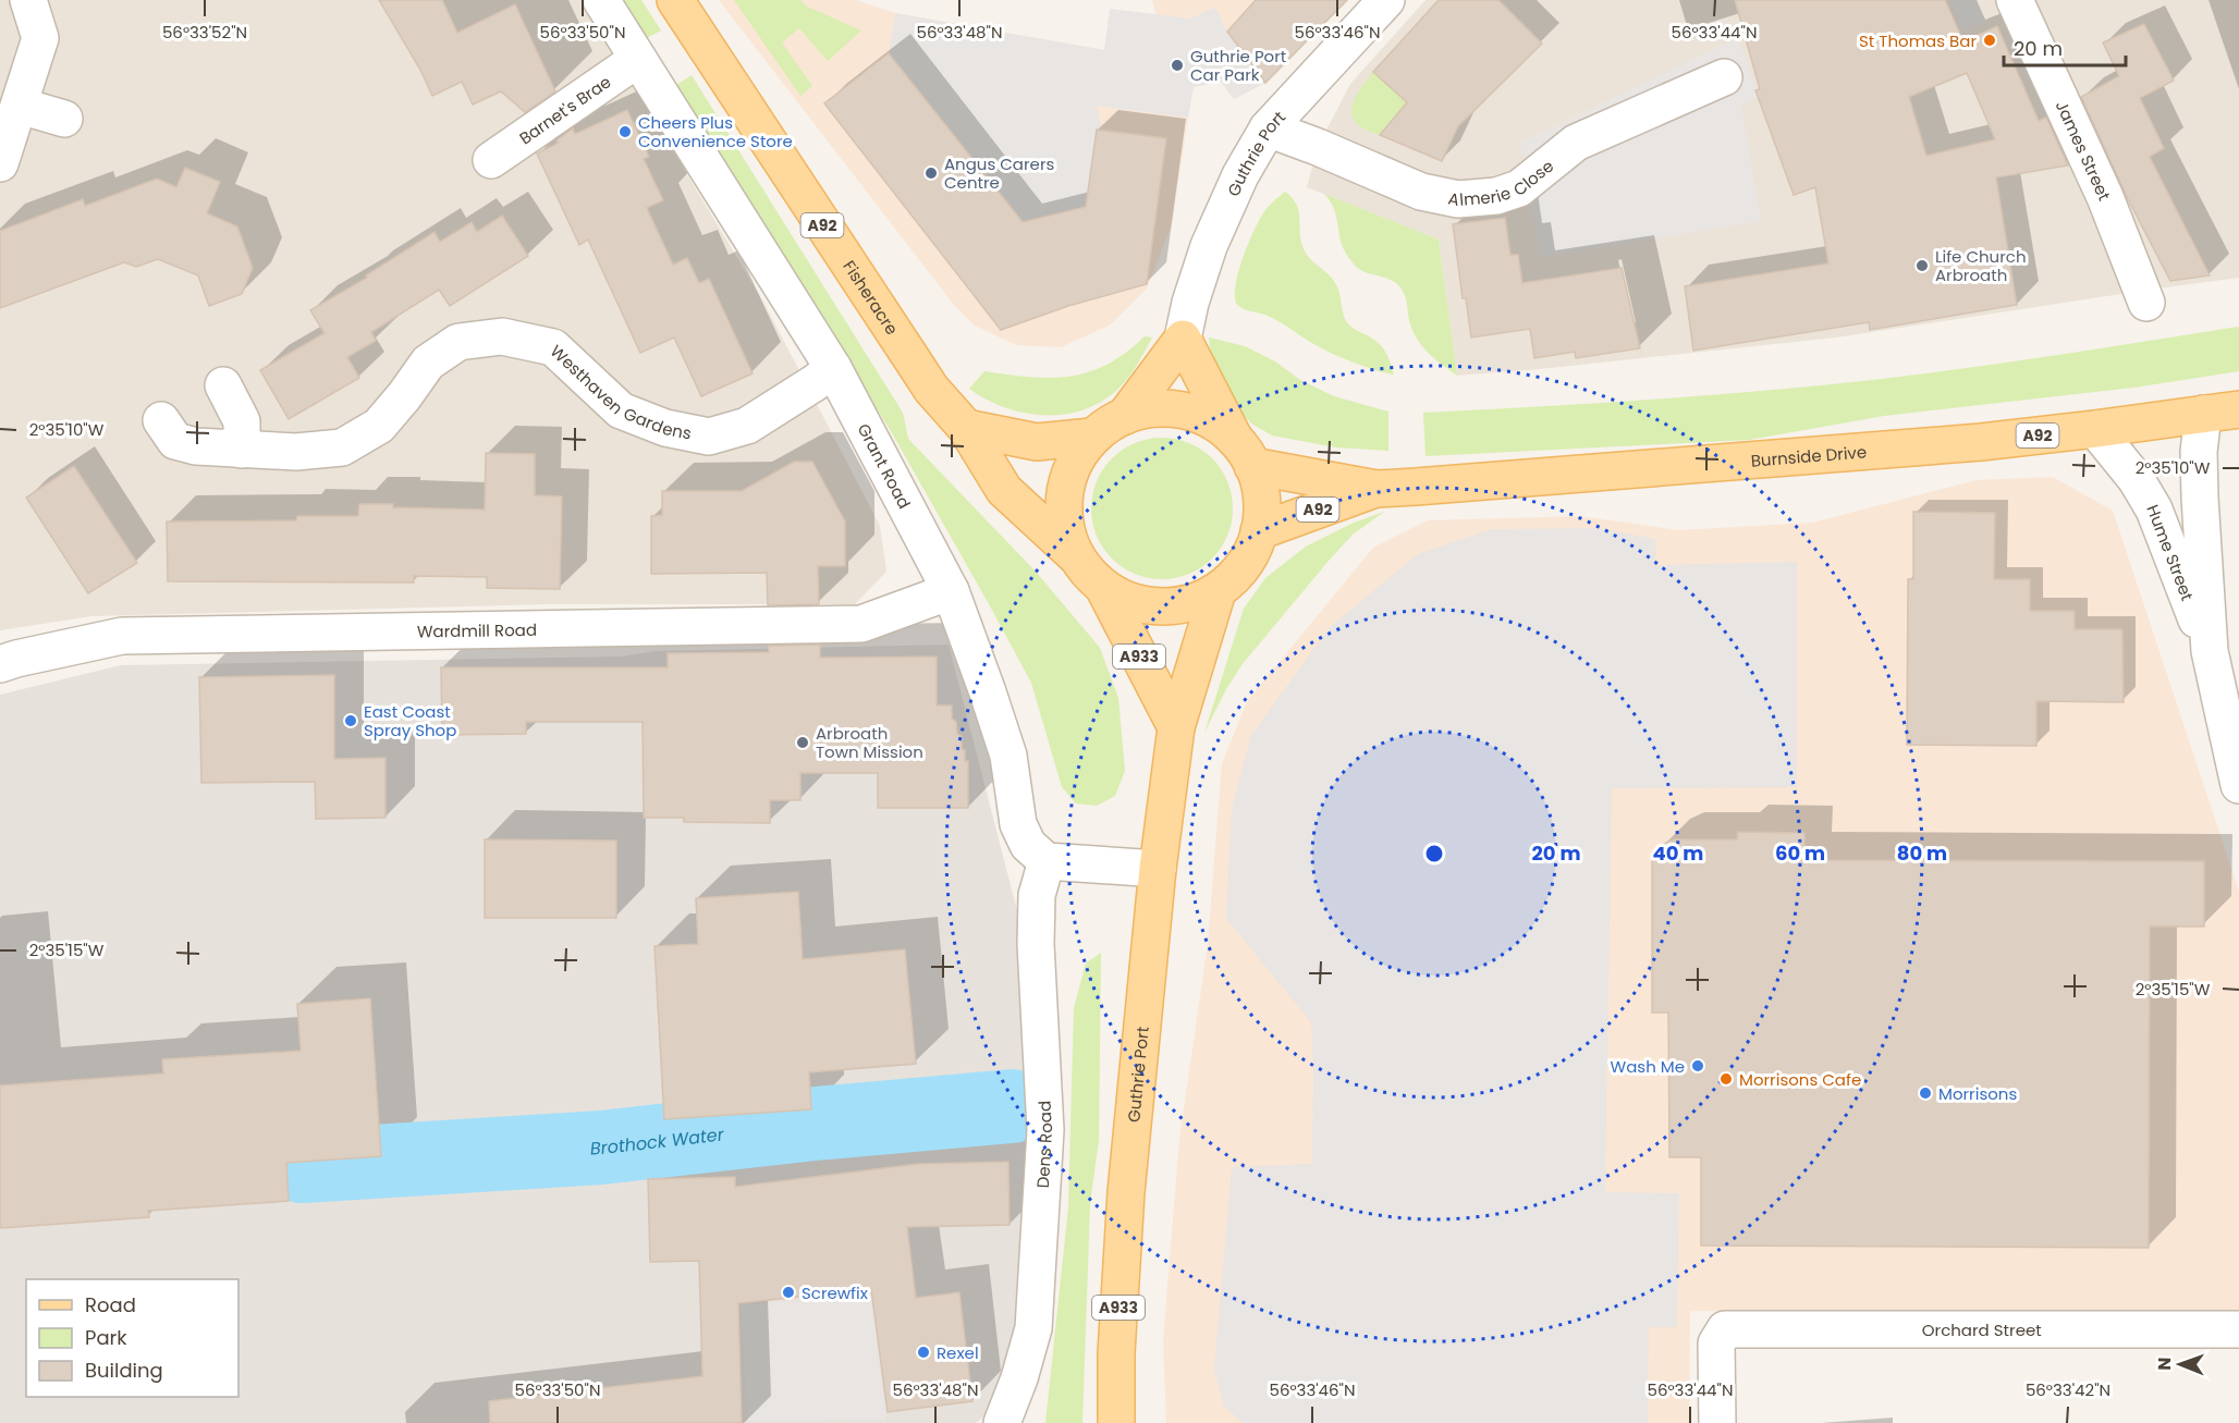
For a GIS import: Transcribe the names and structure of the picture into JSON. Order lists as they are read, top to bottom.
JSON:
{
  "streets": {
    "main road": [
      "Guthrie Port",
      "A92",
      "Fisheracre",
      "Burnside Drive",
      "A933"
    ],
    "street": [
      "Barnet's Brae",
      "James Street",
      "Almerie Close",
      "Westhaven Gardens",
      "Grant Road",
      "Hume Street",
      "Wardmill Road",
      "Dens Road",
      "Orchard Street"
    ]
  },
  "crossings": [
    ["Barnet's Brae", "Grant Road"],
    ["Guthrie Port", "Almerie Close"],
    ["Guthrie Port", "A92"],
    ["Guthrie Port", "Fisheracre"],
    ["Guthrie Port", "Burnside Drive"],
    ["Guthrie Port", "A933"],
    ["A92", "Fisheracre"],
    ["A92", "Burnside Drive"],
    ["A92", "A933"],
    ["Fisheracre", "Burnside Drive"],
    ["Fisheracre", "A933"],
    ["Westhaven Gardens", "Grant Road"],
    ["Burnside Drive", "Hume Street"],
    ["Burnside Drive", "A933"],
    ["Grant Road", "Wardmill Road"],
    ["Grant Road", "Dens Road"]
  ],
  "water": ["Brothock Water"],
  "places": [
    "St Thomas Bar",
    "Guthrie Port Car Park",
    "Cheers Plus Convenience Store",
    "Angus Carers Centre",
    "Life Church Arbroath",
    "East Coast Spray Shop",
    "Arbroath Town Mission",
    "Wash Me",
    "Morrisons Cafe",
    "Morrisons",
    "Screwfix",
    "Rexel"
  ],
  "legend": ["Road", "Park", "Building"],
  "scale_bar": "20 m",
  "north": "left",
  "coordinates": [
    "56°33'52\"N",
    "56°33'50\"N",
    "56°33'48\"N",
    "56°33'46\"N",
    "56°33'44\"N",
    "2°35'10\"W",
    "2°35'15\"W",
    "56°33'42\"N"
  ],
  "rings": [
    "20 m",
    "40 m",
    "60 m",
    "80 m"
  ]
}
